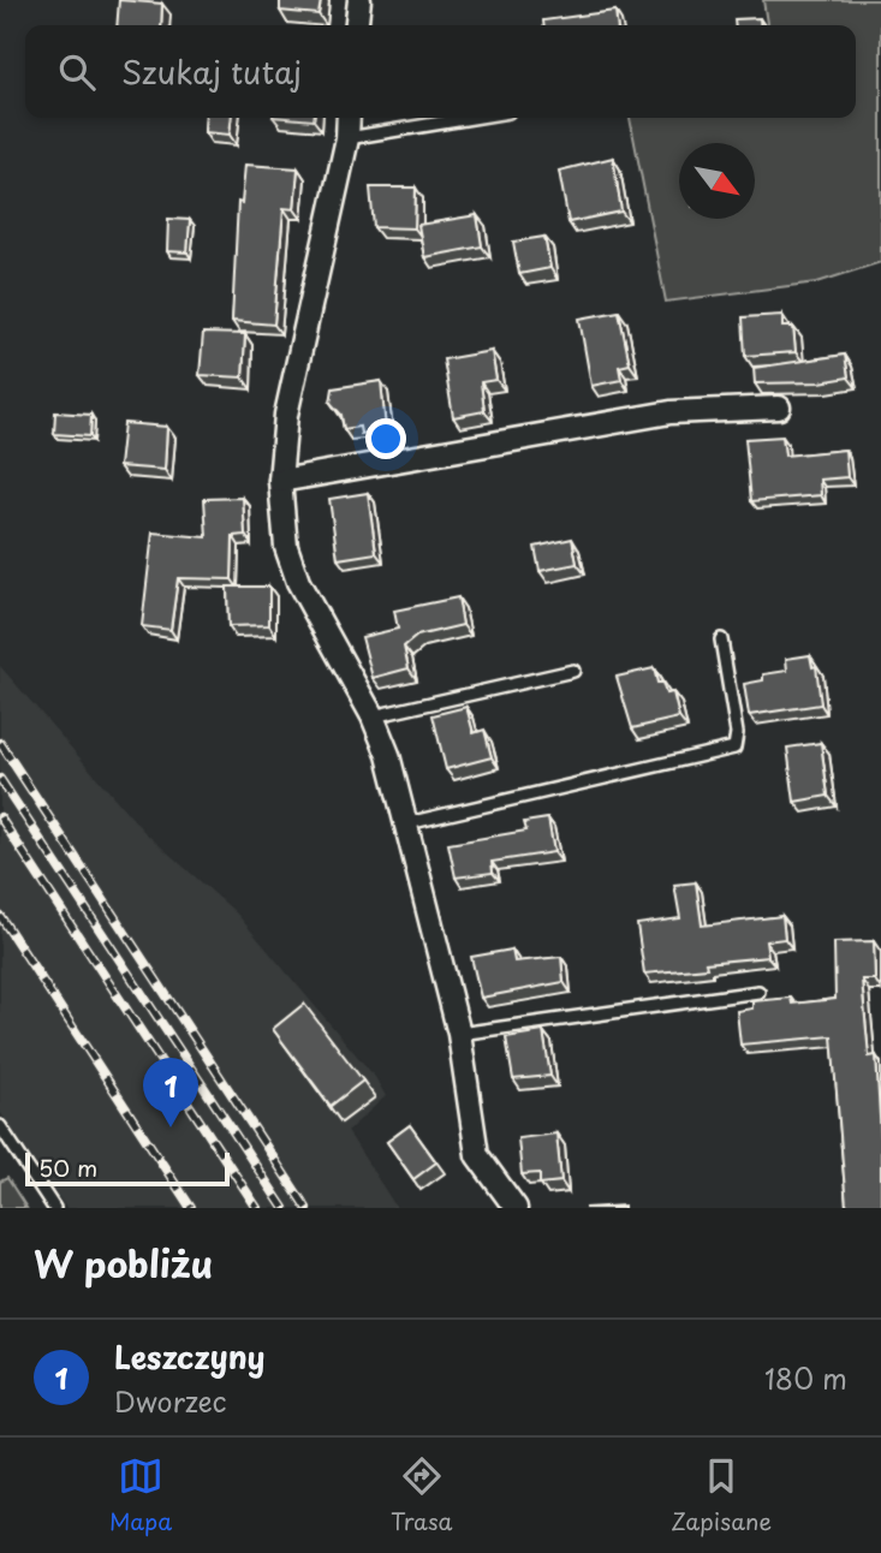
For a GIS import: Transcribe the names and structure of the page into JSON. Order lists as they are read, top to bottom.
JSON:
{
  "scale_bar": "50 m",
  "north": "bottom right",
  "page": {
    "search": "Szukaj tutaj",
    "pins": "1",
    "scale": "50 m",
    "heading": "W pobliżu",
    "list": [
      {
        "mark": "1",
        "name": "Leszczyny",
        "note": "Dworzec",
        "value": "180 m"
      }
    ],
    "nav": ["Mapa", "Trasa", "Zapisane"]
  }
}
